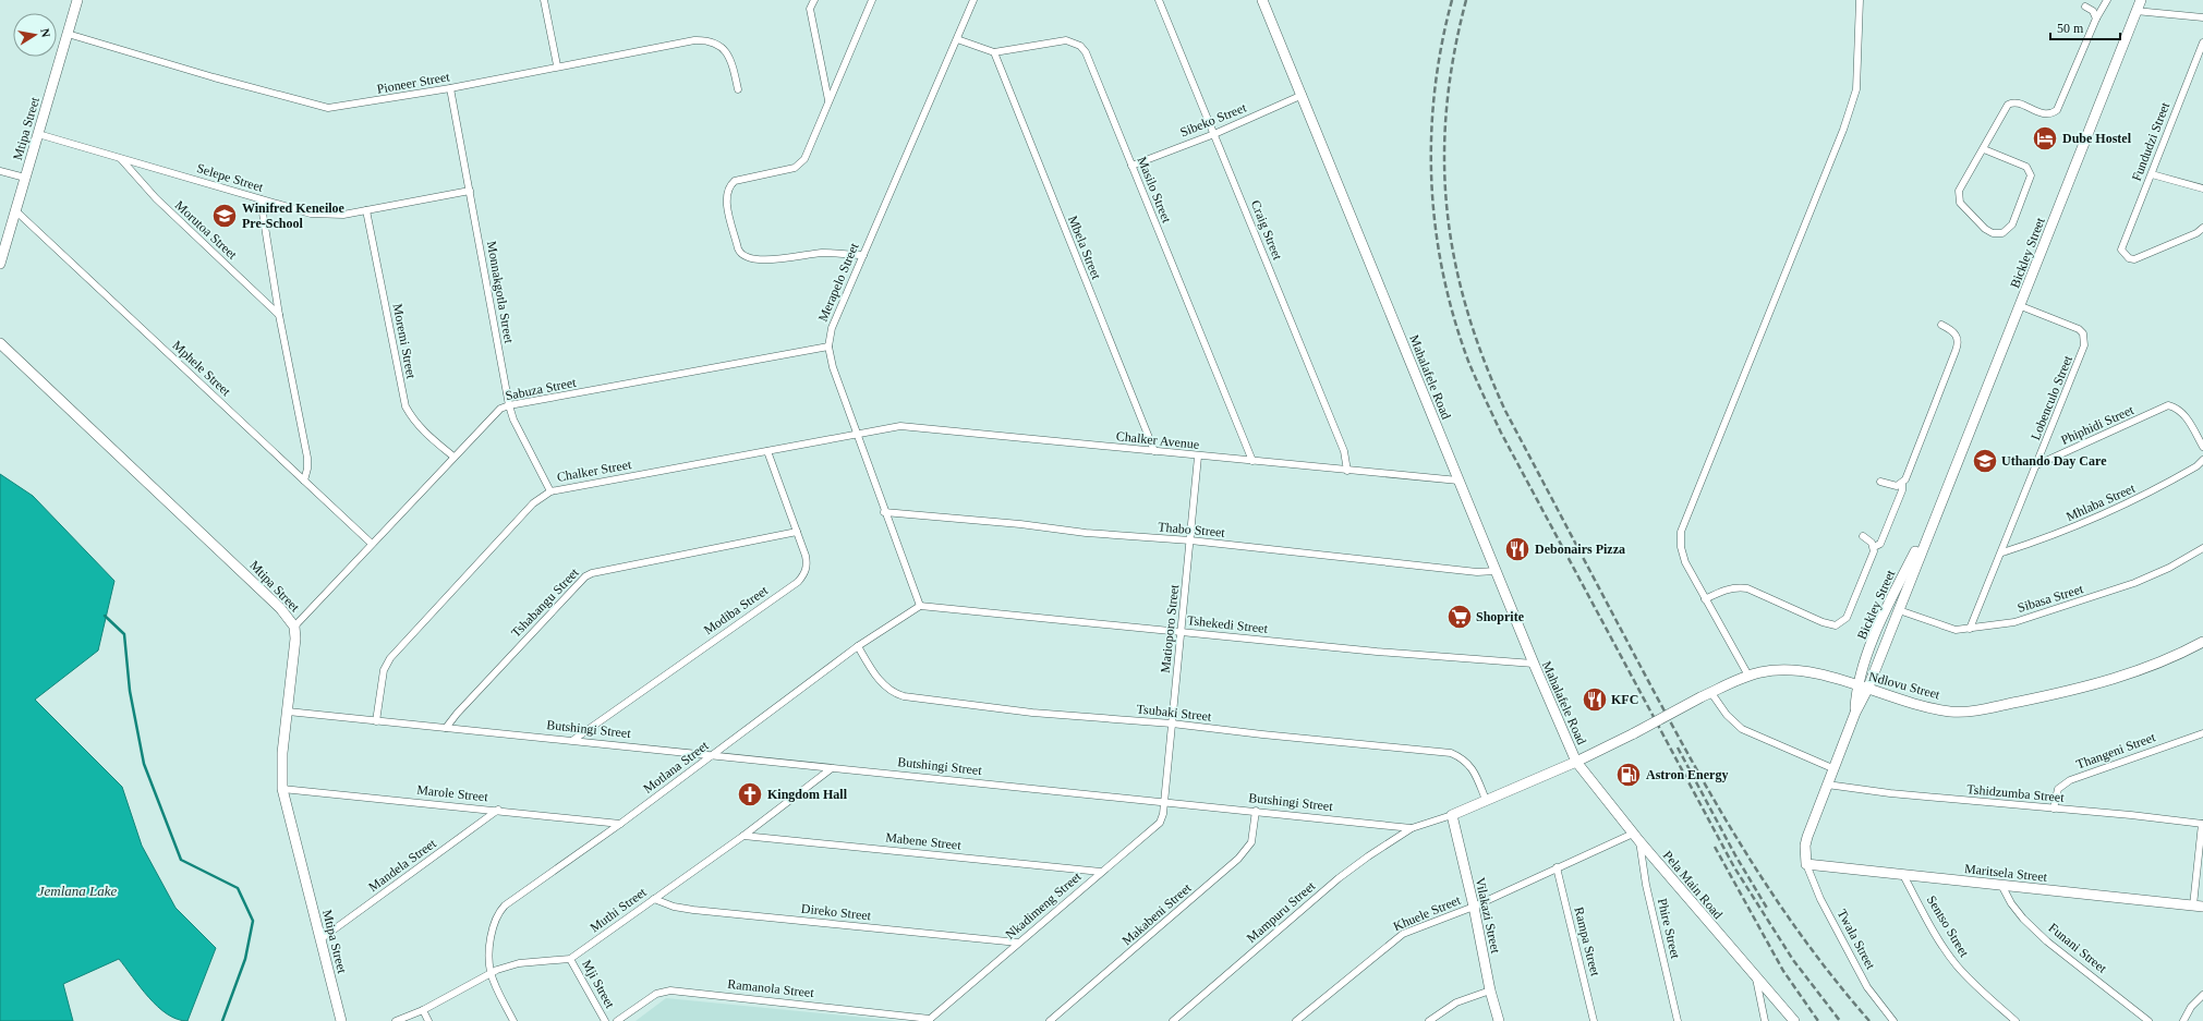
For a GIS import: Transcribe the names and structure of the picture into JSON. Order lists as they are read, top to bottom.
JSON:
{
  "streets": {
    "street": [
      "Pioneer Street",
      "Sibeko Street",
      "Mtipa Street",
      "Fundudzi Street",
      "Selepe Street",
      "Masilo Street",
      "Morutoa Street",
      "Craig Street",
      "Mbela Street",
      "Bickley Street",
      "Merapelo Street",
      "Monnakgotla Street",
      "Moremi Street",
      "Mphele Street",
      "Mahalafele Road",
      "Sabuza Street",
      "Lobenculo Street",
      "Phiphidi Street",
      "Chalker Avenue",
      "Chalker Street",
      "Mhlaba Street",
      "Thabo Street",
      "Sibasa Street",
      "Tshabangu Street",
      "Modiba Street",
      "Tshekedi Street",
      "Matioporo Street",
      "Ndlovu Street",
      "Tsubaki Street",
      "Butshingi Street",
      "Thangeni Street",
      "Motlana Street",
      "Marole Street",
      "Tshidzumba Street",
      "Mabene Street",
      "Mandela Street",
      "Maritsela Street",
      "Pela Main Road",
      "Nkadimeng Street",
      "Muthi Street",
      "Direko Street",
      "Mampuru Street",
      "Khuele Street",
      "Makabeni Street",
      "Vilakazi Street",
      "Sentso Street",
      "Phire Street",
      "Twala Street",
      "Rampa Street",
      "Funani Street",
      "Mji Street",
      "Ramanola Street"
    ]
  },
  "crossings": [
    ["Pioneer Street", "Mtipa Street"],
    ["Pioneer Street", "Monnakgotla Street"],
    ["Sibeko Street", "Masilo Street"],
    ["Sibeko Street", "Craig Street"],
    ["Sibeko Street", "Mahalafele Road"],
    ["Mtipa Street", "Selepe Street"],
    ["Mtipa Street", "Mphele Street"],
    ["Mtipa Street", "Sabuza Street"],
    ["Mtipa Street", "Butshingi Street"],
    ["Mtipa Street", "Marole Street"],
    ["Mtipa Street", "Mandela Street"],
    ["Selepe Street", "Morutoa Street"],
    ["Selepe Street", "Monnakgotla Street"],
    ["Selepe Street", "Moremi Street"],
    ["Masilo Street", "Mbela Street"],
    ["Masilo Street", "Merapelo Street"],
    ["Masilo Street", "Chalker Avenue"],
    ["Craig Street", "Chalker Avenue"],
    ["Mbela Street", "Chalker Avenue"],
    ["Bickley Street", "Lobenculo Street"],
    ["Bickley Street", "Sibasa Street"],
    ["Bickley Street", "Ndlovu Street"],
    ["Bickley Street", "Tshidzumba Street"],
    ["Bickley Street", "Maritsela Street"],
    ["Bickley Street", "Twala Street"],
    ["Merapelo Street", "Sabuza Street"],
    ["Merapelo Street", "Chalker Avenue"],
    ["Merapelo Street", "Chalker Street"],
    ["Merapelo Street", "Thabo Street"],
    ["Merapelo Street", "Tshekedi Street"],
    ["Merapelo Street", "Motlana Street"],
    ["Monnakgotla Street", "Sabuza Street"],
    ["Monnakgotla Street", "Chalker Street"],
    ["Moremi Street", "Sabuza Street"],
    ["Mphele Street", "Sabuza Street"],
    ["Mahalafele Road", "Chalker Avenue"],
    ["Mahalafele Road", "Thabo Street"],
    ["Mahalafele Road", "Tshekedi Street"],
    ["Mahalafele Road", "Butshingi Street"],
    ["Mahalafele Road", "Pela Main Road"],
    ["Lobenculo Street", "Phiphidi Street"],
    ["Lobenculo Street", "Mhlaba Street"],
    ["Lobenculo Street", "Sibasa Street"],
    ["Chalker Avenue", "Chalker Street"],
    ["Chalker Avenue", "Matioporo Street"],
    ["Chalker Street", "Modiba Street"],
    ["Chalker Street", "Butshingi Street"],
    ["Thabo Street", "Matioporo Street"],
    ["Tshabangu Street", "Modiba Street"],
    ["Tshabangu Street", "Butshingi Street"],
    ["Modiba Street", "Butshingi Street"],
    ["Tshekedi Street", "Matioporo Street"],
    ["Tshekedi Street", "Motlana Street"],
    ["Matioporo Street", "Tsubaki Street"],
    ["Matioporo Street", "Butshingi Street"],
    ["Matioporo Street", "Nkadimeng Street"],
    ["Ndlovu Street", "Butshingi Street"],
    ["Tsubaki Street", "Butshingi Street"],
    ["Tsubaki Street", "Motlana Street"],
    ["Butshingi Street", "Motlana Street"],
    ["Butshingi Street", "Pela Main Road"],
    ["Butshingi Street", "Nkadimeng Street"],
    ["Butshingi Street", "Muthi Street"],
    ["Butshingi Street", "Mampuru Street"],
    ["Butshingi Street", "Makabeni Street"],
    ["Butshingi Street", "Vilakazi Street"],
    ["Thangeni Street", "Tshidzumba Street"],
    ["Motlana Street", "Marole Street"],
    ["Marole Street", "Mandela Street"],
    ["Mabene Street", "Nkadimeng Street"],
    ["Mabene Street", "Muthi Street"],
    ["Maritsela Street", "Sentso Street"],
    ["Maritsela Street", "Twala Street"],
    ["Maritsela Street", "Funani Street"],
    ["Pela Main Road", "Khuele Street"],
    ["Pela Main Road", "Phire Street"],
    ["Nkadimeng Street", "Direko Street"],
    ["Nkadimeng Street", "Ramanola Street"],
    ["Muthi Street", "Direko Street"],
    ["Muthi Street", "Mji Street"],
    ["Khuele Street", "Vilakazi Street"],
    ["Khuele Street", "Rampa Street"]
  ],
  "water": ["Jemlana Lake"],
  "places": {
    "hotel": ["Dube Hostel"],
    "school or university": ["Winifred Keneiloe Pre-School", "Uthando Day Care"],
    "restaurant": ["Debonairs Pizza", "KFC"],
    "supermarket": ["Shoprite"],
    "fuel station": ["Astron Energy"],
    "church": ["Kingdom Hall"]
  },
  "scale_bar": "50 m",
  "north": "right"
}
